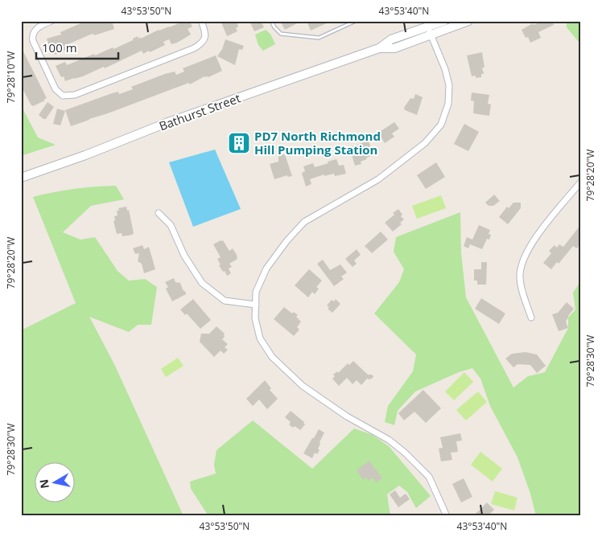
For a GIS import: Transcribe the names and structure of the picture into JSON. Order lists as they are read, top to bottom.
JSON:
{
  "streets": {
    "main road": ["Bathurst Street"]
  },
  "places": {
    "building": ["PD7 North Richmond Hill Pumping Station"]
  },
  "scale_bar": "100 m",
  "north": "left",
  "coordinates": [
    "43°53'50\"N",
    "43°53'40\"N",
    "79°28'10\"W",
    "79°28'20\"W",
    "79°28'30\"W"
  ]
}
